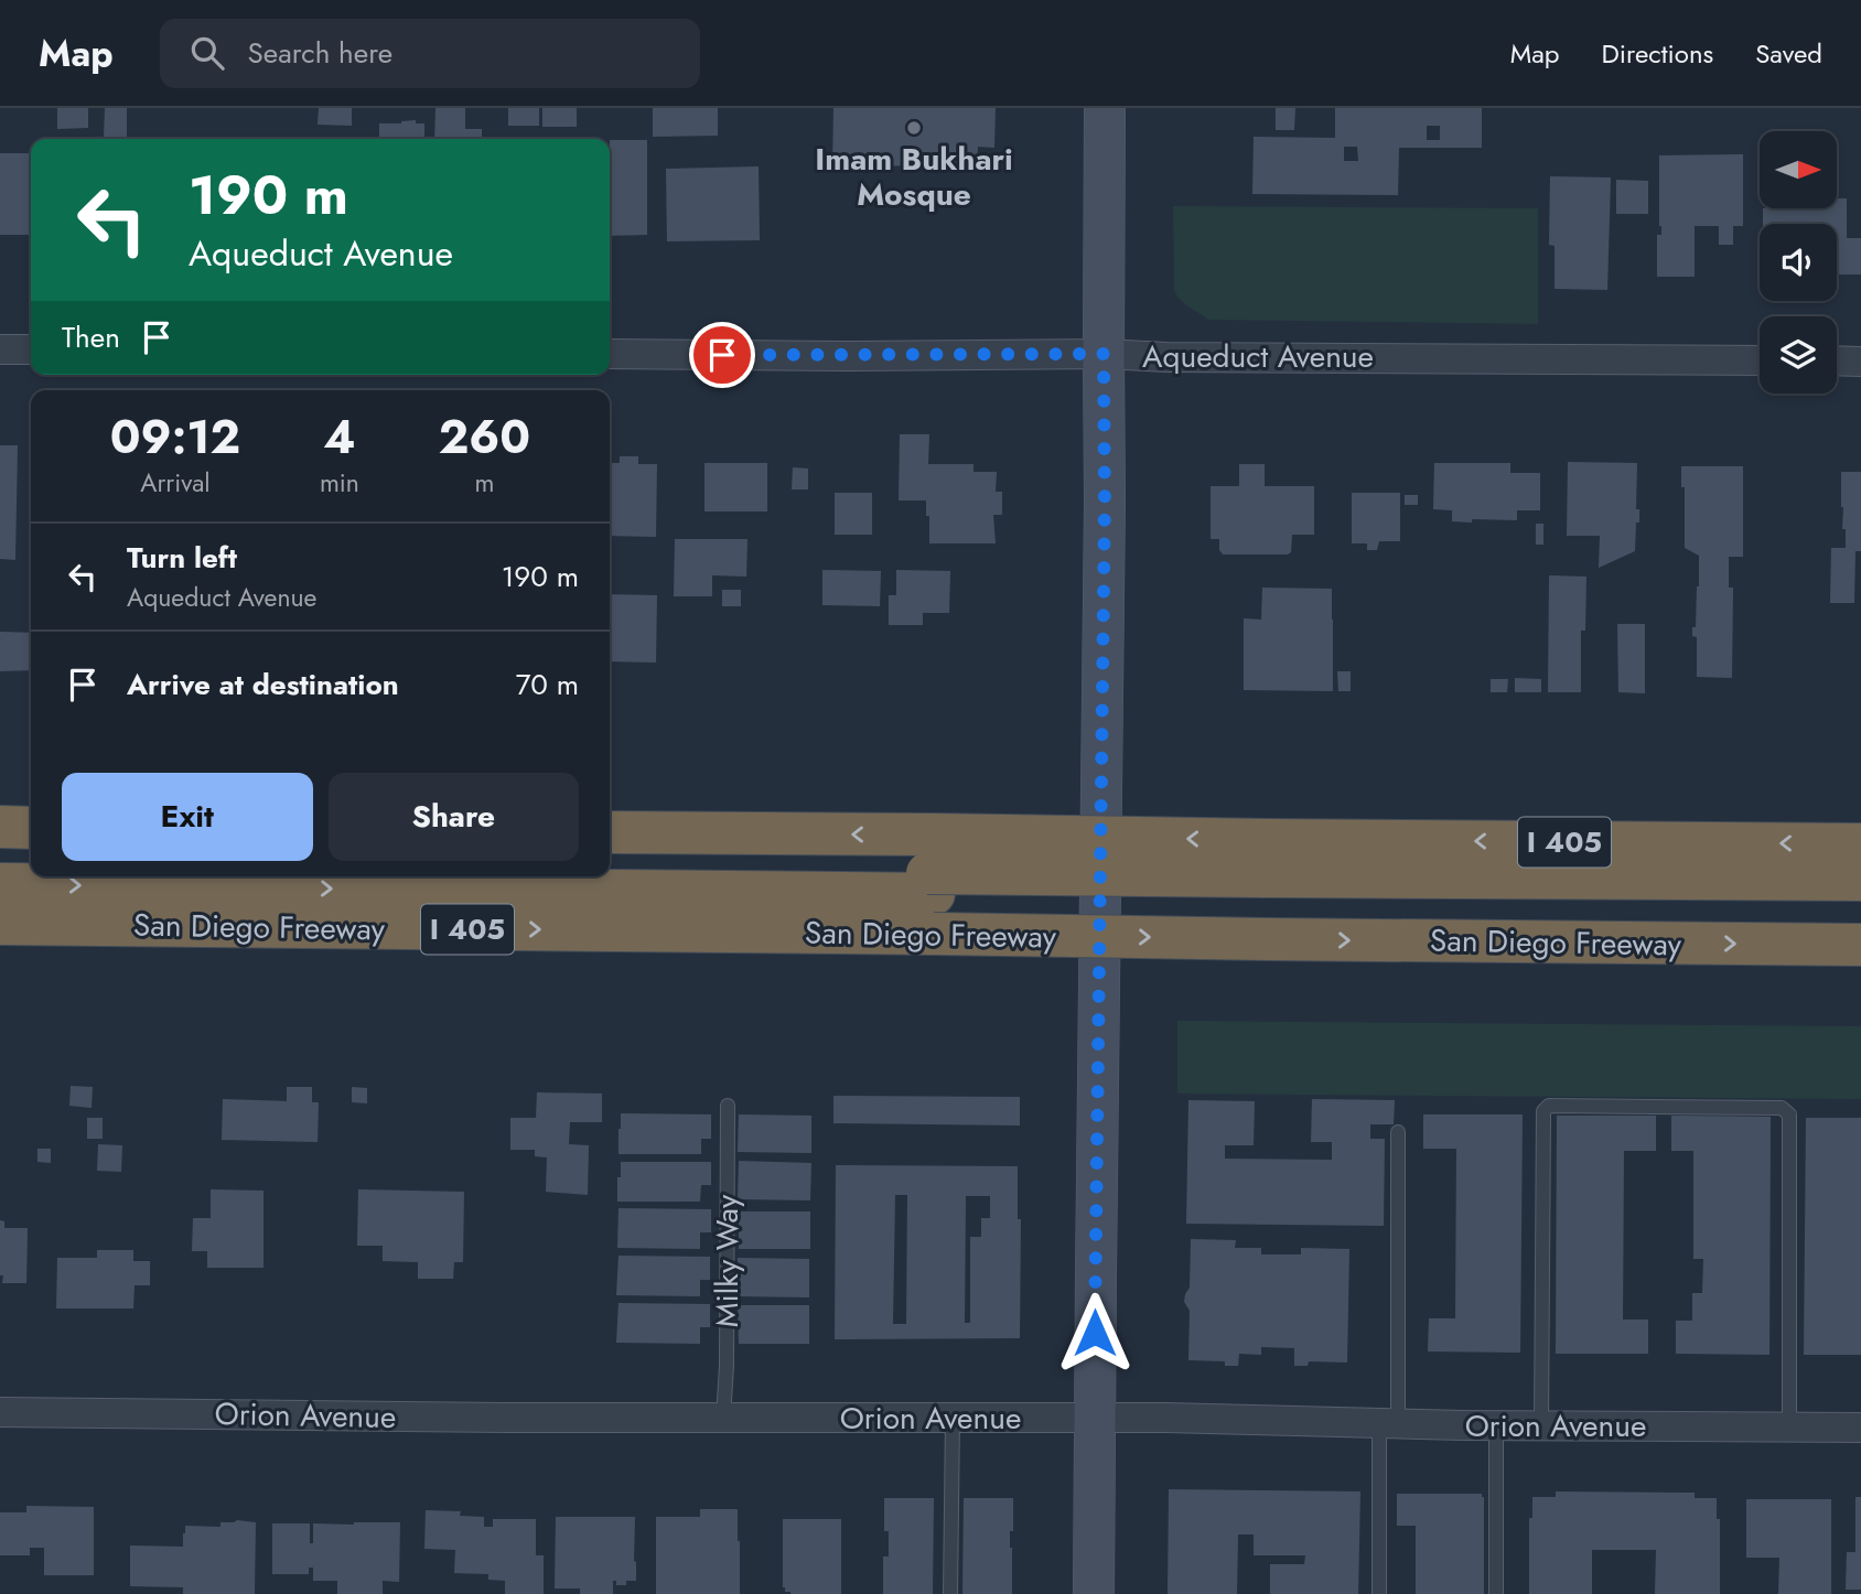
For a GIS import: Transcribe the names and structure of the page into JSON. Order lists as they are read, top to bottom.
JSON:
{
  "streets": {
    "highway": ["I 405", "San Diego Freeway"],
    "street": ["Aqueduct Avenue", "Orion Avenue"],
    "lane": ["Milky Way"]
  },
  "crossings": [
    ["Milky Way", "Orion Avenue"]
  ],
  "places": ["Imam Bukhari Mosque"],
  "north": "right",
  "page": {
    "header": "Map",
    "search": "Search here",
    "nav": ["Map", "Directions", "Saved"],
    "turn": ["190 m", "Aqueduct Avenue"],
    "then": "Then",
    "eta": [
      "09:12",
      "Arrival",
      "4",
      "min",
      "260",
      "m"
    ],
    "list": [
      {
        "name": "Turn left",
        "note": "Aqueduct Avenue",
        "value": "190 m"
      },
      {
        "name": "Arrive at destination",
        "value": "70 m"
      }
    ],
    "buttons": ["Exit", "Share"]
  }
}
